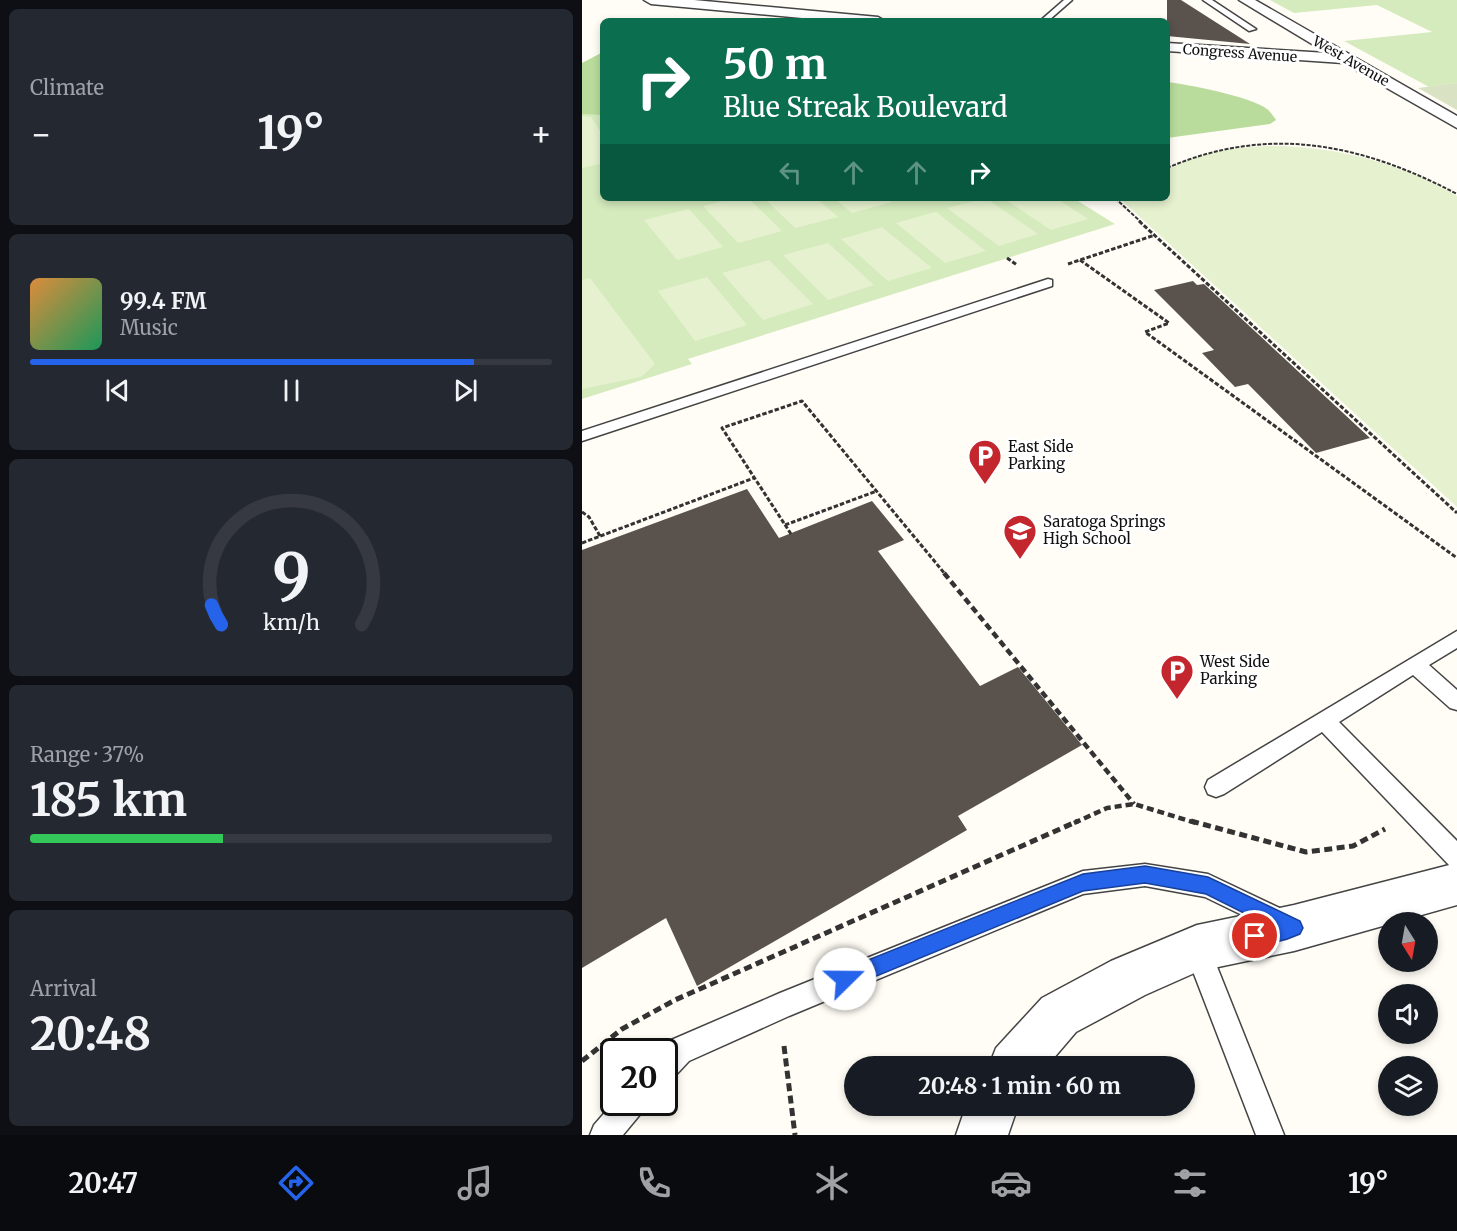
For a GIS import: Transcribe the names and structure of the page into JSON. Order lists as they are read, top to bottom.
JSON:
{
  "streets": {
    "street": ["Congress Avenue", "West Avenue"]
  },
  "crossings": [
    ["Congress Avenue", "West Avenue"]
  ],
  "places": {
    "parking": ["East Side Parking", "West Side Parking"],
    "school or university": ["Saratoga Springs High School"]
  },
  "north": "bottom",
  "page": {
    "tile": [
      "Climate",
      ["Range · 37%", "185 km"],
      ["Arrival", "20:48"]
    ],
    "turn": ["50 m", "Blue Streak Boulevard"],
    "heat": ["−", "19°", "+"],
    "song": ["99.4 FM", "Music"],
    "limit": "20",
    "trip": "20:48 · 1 min · 60 m",
    "tabs": ["20:47", "19°"],
    "gauge": ["9", "km/h"]
  }
}
